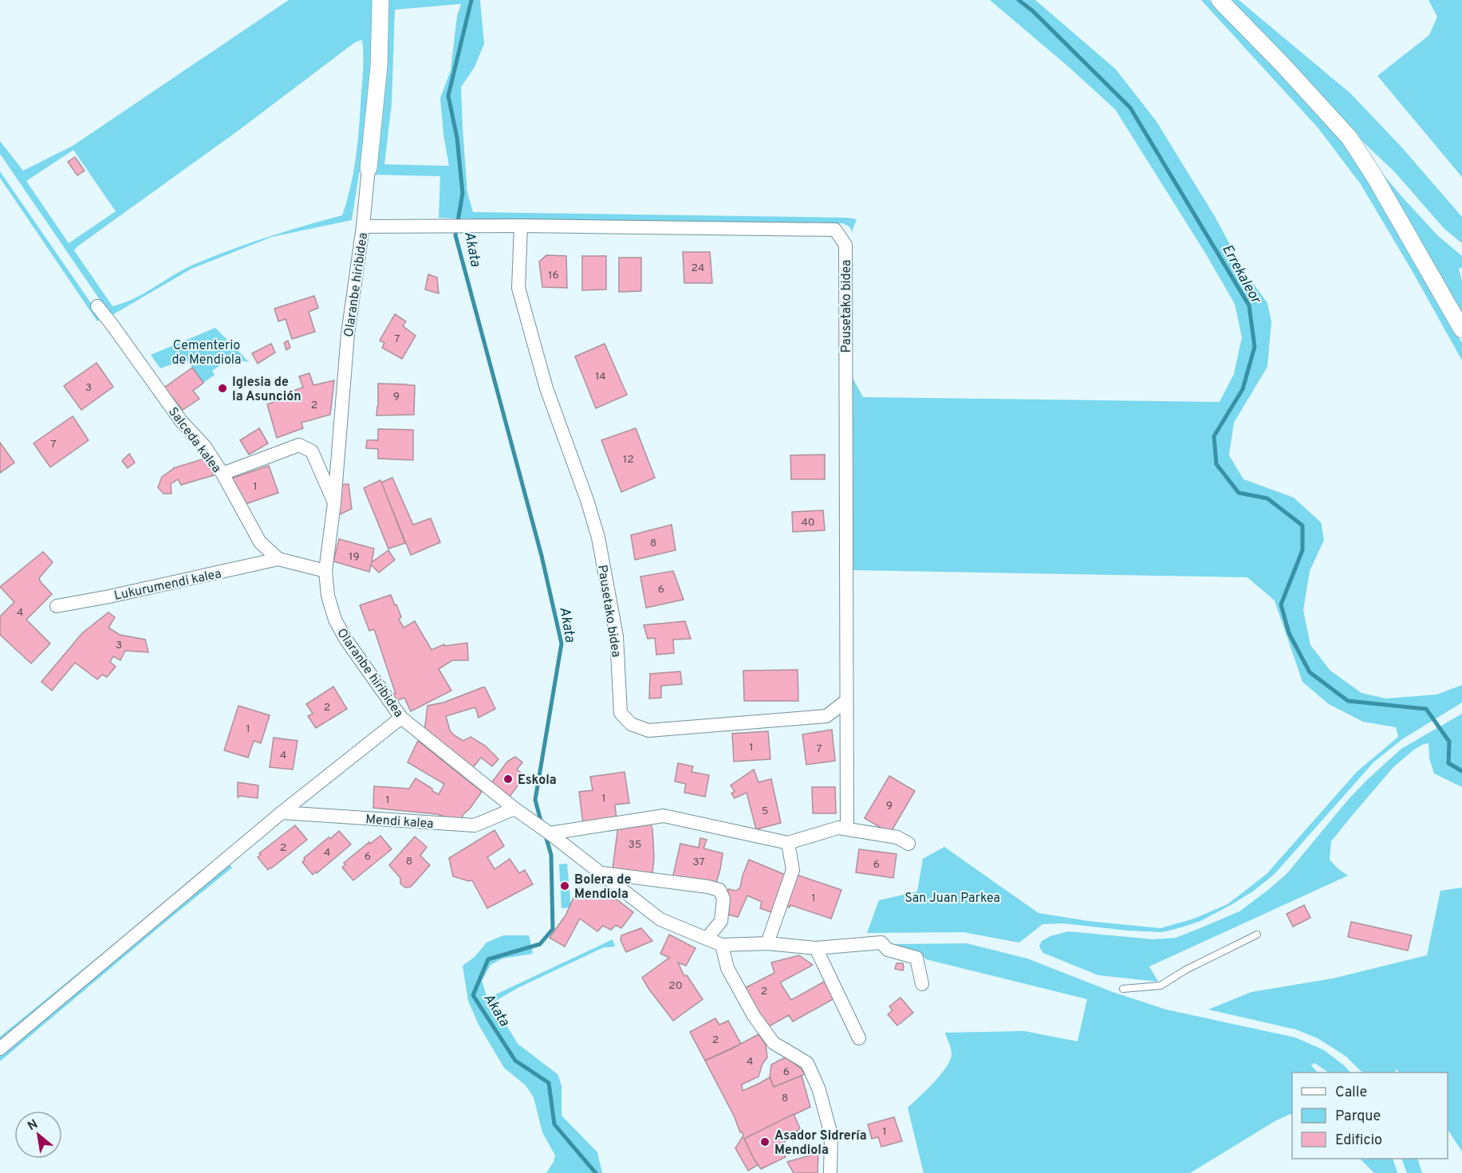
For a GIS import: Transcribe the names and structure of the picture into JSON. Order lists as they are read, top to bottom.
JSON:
{
  "streets": {
    "street": [
      "Olaranbe hiribidea",
      "Pausetako bidea",
      "Salceda kalea",
      "Lukurumendi kalea",
      "Mendi kalea"
    ]
  },
  "crossings": [
    ["Olaranbe hiribidea", "Pausetako bidea"],
    ["Olaranbe hiribidea", "Salceda kalea"],
    ["Olaranbe hiribidea", "Mendi kalea"],
    ["Salceda kalea", "Lukurumendi kalea"]
  ],
  "water": ["Akata", "Errekaleor"],
  "parks": ["Cementerio de Mendiola", "San Juan Parkea"],
  "places": [
    "Iglesia de la Asunción",
    "Eskola",
    "Bolera de Mendiola",
    "Asador Sidrería Mendiola"
  ],
  "house_numbers": [
    "24",
    "16",
    "7",
    "14",
    "3",
    "9",
    "2",
    "7",
    "12",
    "1",
    "40",
    "8",
    "19",
    "6",
    "4",
    "3",
    "2",
    "1",
    "1",
    "7",
    "4",
    "1",
    "1",
    "9",
    "5",
    "35",
    "2",
    "4",
    "6",
    "8",
    "37",
    "6",
    "1",
    "20",
    "2",
    "2",
    "4",
    "6",
    "8",
    "1"
  ],
  "legend": ["Calle", "Parque", "Edificio"],
  "north": "top left"
}
